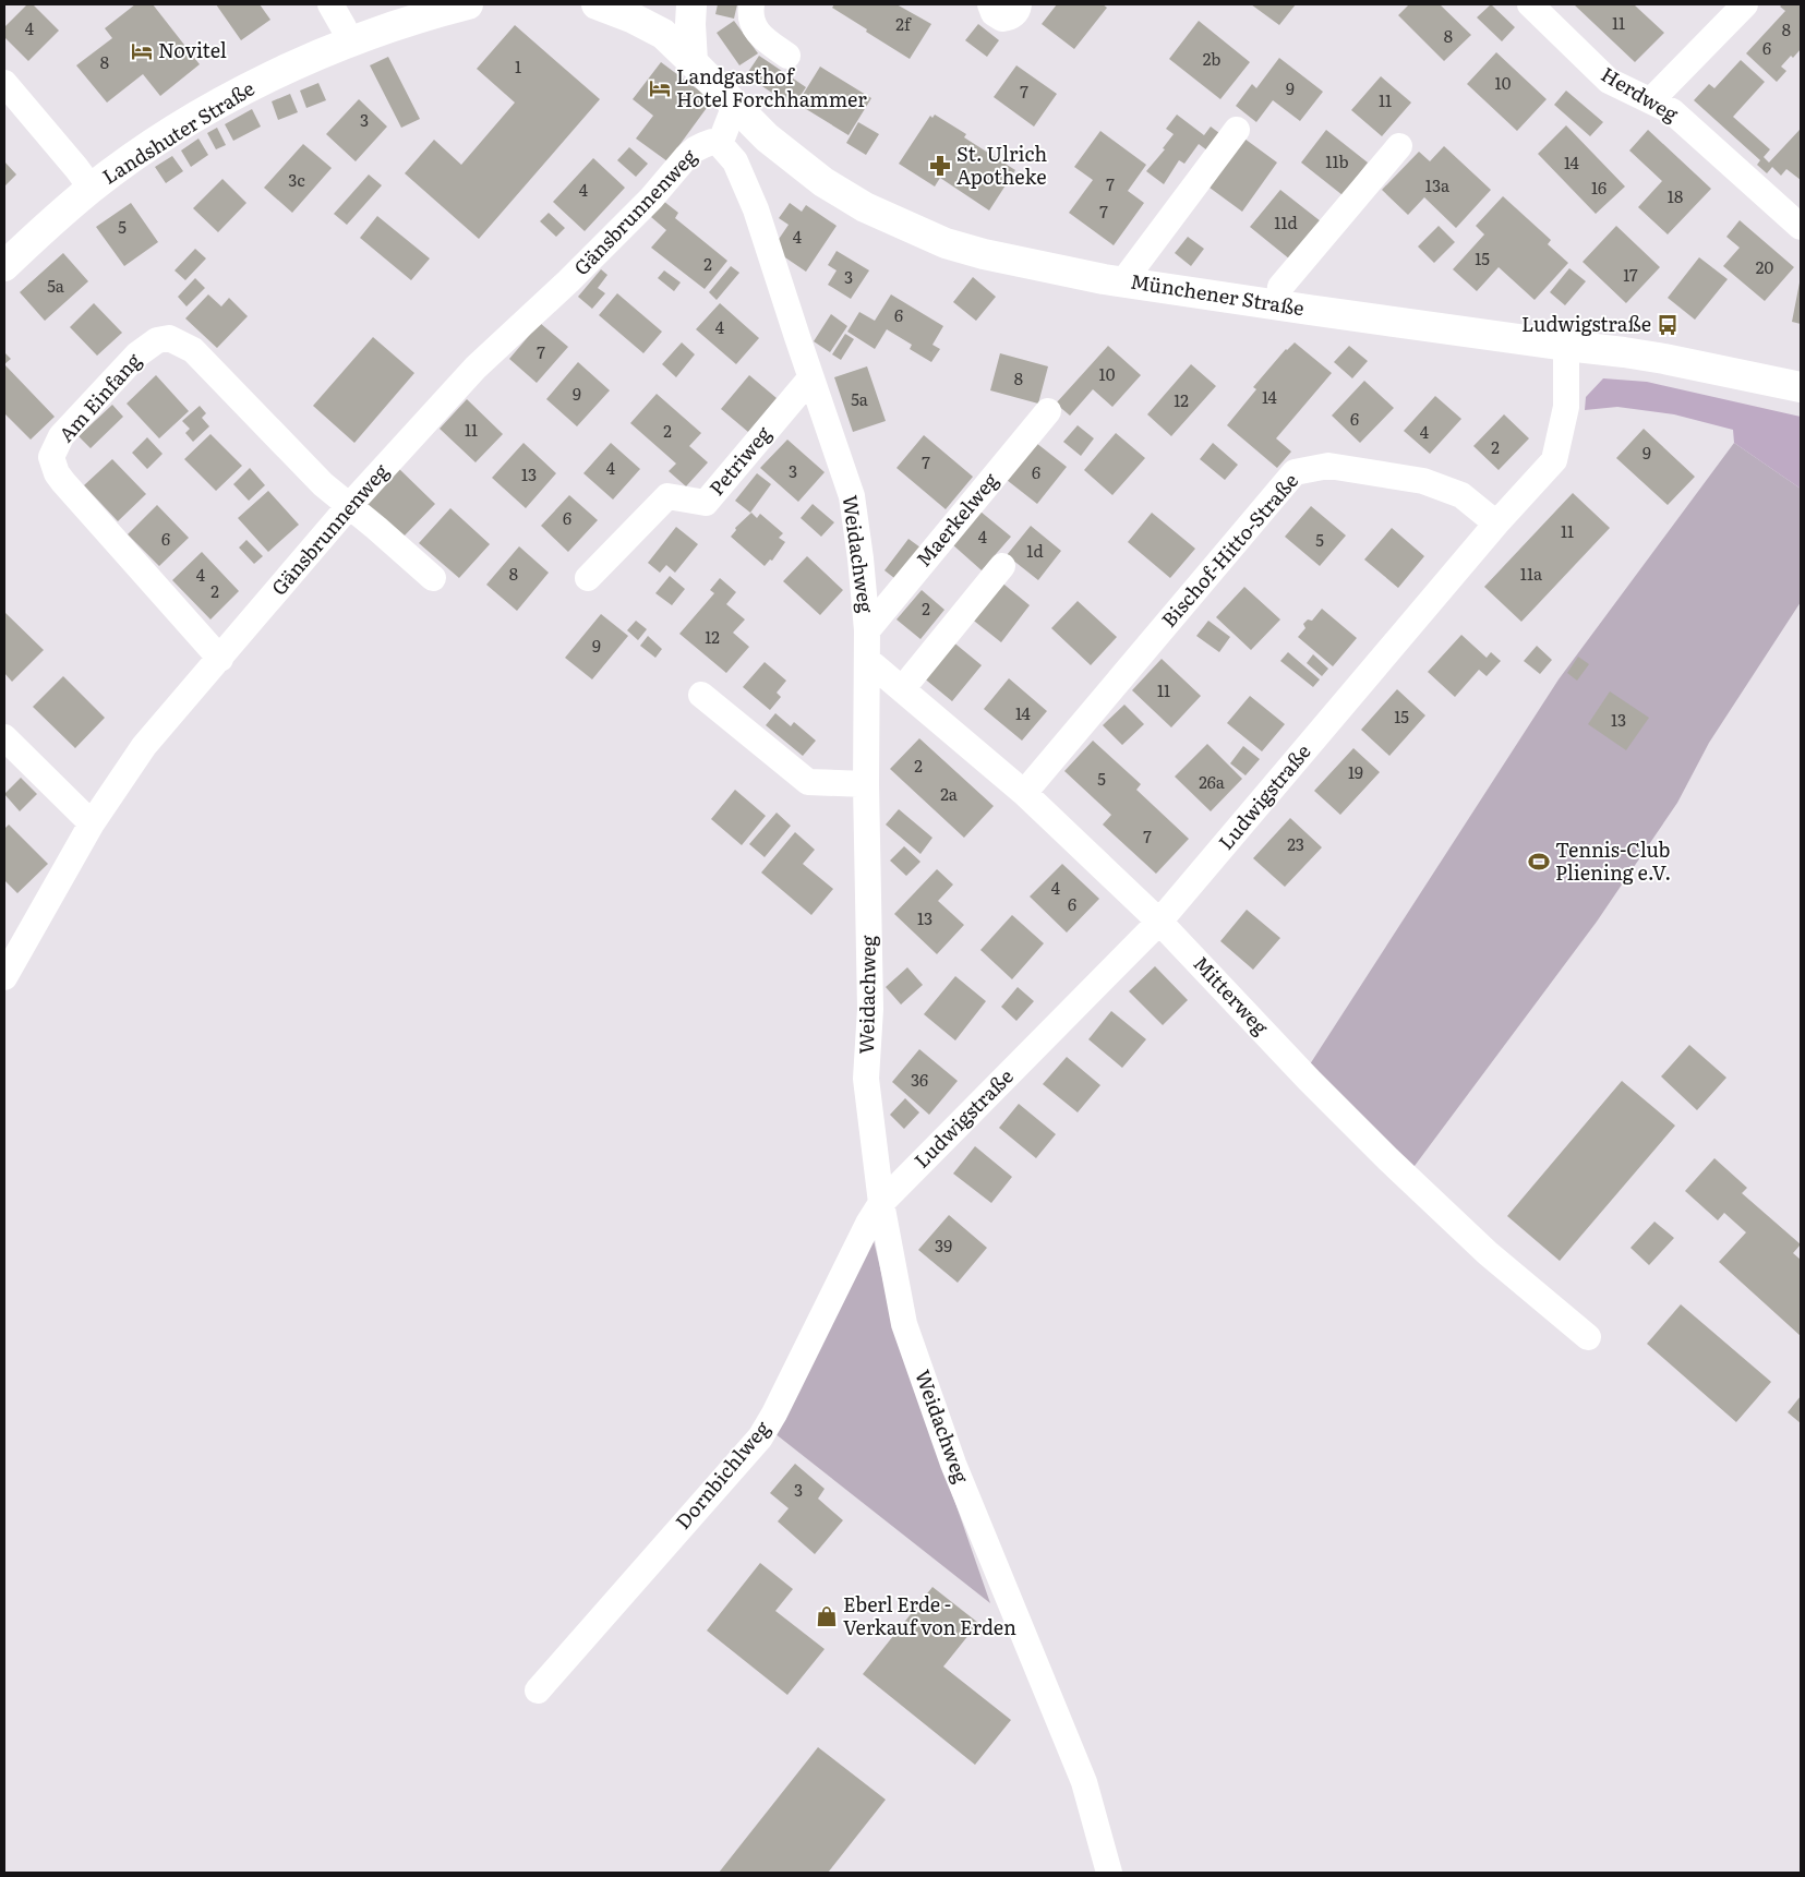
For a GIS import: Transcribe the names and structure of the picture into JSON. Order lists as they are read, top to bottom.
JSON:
{
  "streets": {
    "main road": ["Landshuter Straße", "Münchener Straße"],
    "street": [
      "Herdweg",
      "Gänsbrunnenweg",
      "Am Einfang",
      "Petriweg",
      "Maerkelweg",
      "Bischof-Hitto-Straße",
      "Weidachweg",
      "Ludwigstraße",
      "Mitterweg",
      "Dornbichlweg"
    ]
  },
  "crossings": [
    ["Gänsbrunnenweg", "Am Einfang"],
    ["Gänsbrunnenweg", "Weidachweg"],
    ["Münchener Straße", "Ludwigstraße"],
    ["Petriweg", "Weidachweg"],
    ["Maerkelweg", "Weidachweg"],
    ["Bischof-Hitto-Straße", "Ludwigstraße"],
    ["Bischof-Hitto-Straße", "Mitterweg"],
    ["Weidachweg", "Ludwigstraße"],
    ["Weidachweg", "Mitterweg"],
    ["Weidachweg", "Dornbichlweg"],
    ["Ludwigstraße", "Mitterweg"],
    ["Ludwigstraße", "Dornbichlweg"]
  ],
  "places": {
    "hotel": ["Novitel", "Landgasthof Hotel Forchhammer"],
    "pharmacy": ["St. Ulrich Apotheke"],
    "bus stop": ["Ludwigstraße"],
    "sports": ["Tennis-Club Pliening e.V."],
    "shop": ["Eberl Erde - Verkauf von Erden"]
  },
  "house_numbers": [
    "11",
    "2f",
    "4",
    "8",
    "8",
    "6",
    "2b",
    "8",
    "1",
    "10",
    "9",
    "7",
    "11",
    "3",
    "11b",
    "14",
    "3c",
    "7",
    "13a",
    "16",
    "4",
    "18",
    "7",
    "11d",
    "5",
    "4",
    "15",
    "2",
    "20",
    "17",
    "3",
    "5a",
    "6",
    "4",
    "7",
    "10",
    "8",
    "9",
    "14",
    "5a",
    "12",
    "6",
    "11",
    "2",
    "4",
    "2",
    "9",
    "7",
    "4",
    "3",
    "6",
    "13",
    "6",
    "11",
    "4",
    "6",
    "5",
    "1d",
    "8",
    "11a",
    "4",
    "2",
    "2",
    "12",
    "9",
    "11",
    "14",
    "15",
    "13",
    "2",
    "19",
    "5",
    "26a",
    "2a",
    "7",
    "23",
    "4",
    "6",
    "13",
    "36",
    "39",
    "3"
  ]
}
